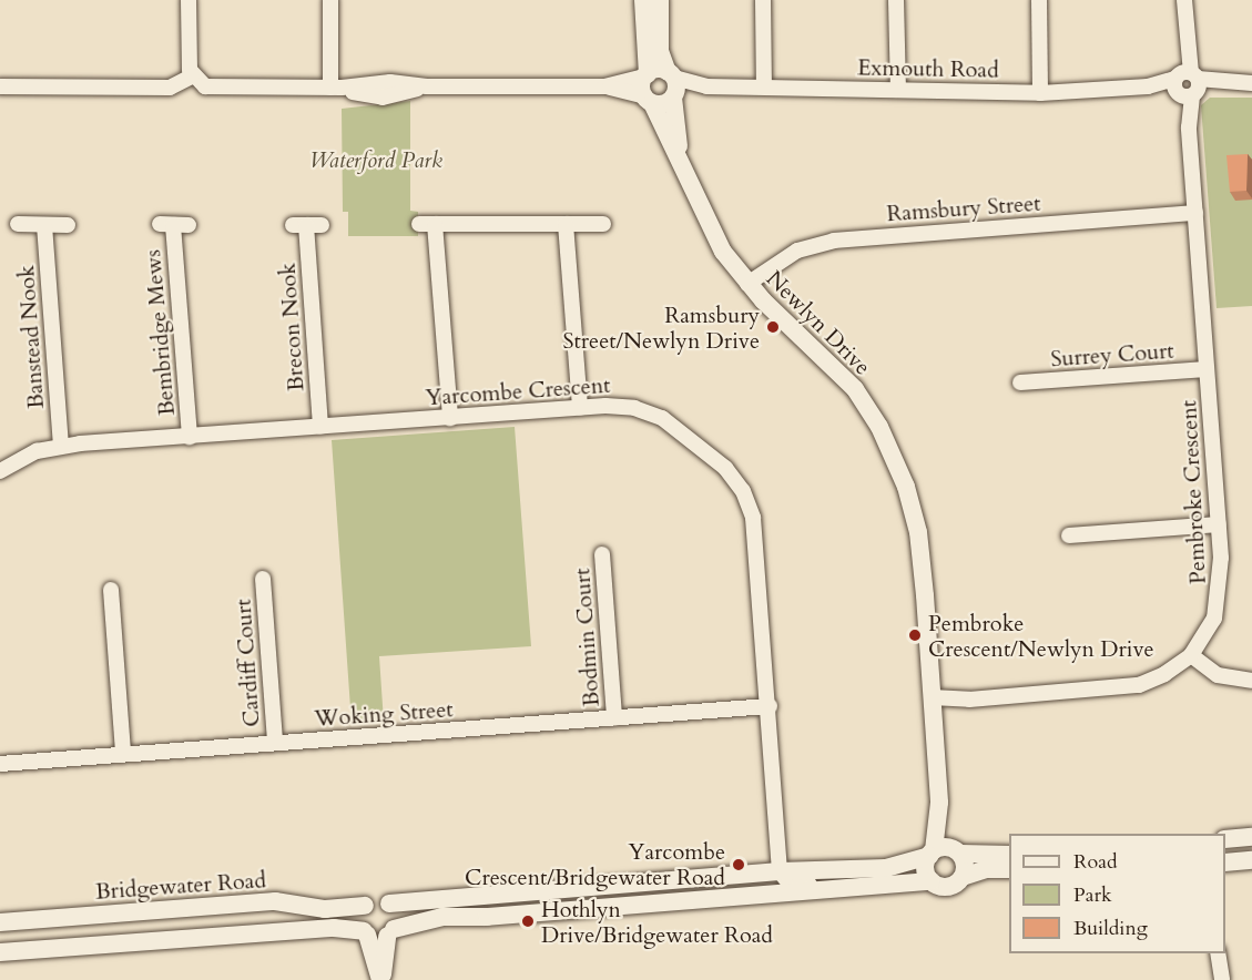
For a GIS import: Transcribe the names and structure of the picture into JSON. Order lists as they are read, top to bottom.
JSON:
{
  "streets": {
    "street": [
      "Exmouth Road",
      "Ramsbury Street",
      "Newlyn Drive",
      "Brecon Nook",
      "Bembridge Mews",
      "Banstead Nook",
      "Surrey Court",
      "Yarcombe Crescent",
      "Pembroke Crescent",
      "Bodmin Court",
      "Cardiff Court",
      "Woking Street",
      "Bridgewater Road"
    ]
  },
  "crossings": [
    ["Exmouth Road", "Newlyn Drive"],
    ["Exmouth Road", "Pembroke Crescent"],
    ["Ramsbury Street", "Newlyn Drive"],
    ["Ramsbury Street", "Pembroke Crescent"],
    ["Newlyn Drive", "Pembroke Crescent"],
    ["Brecon Nook", "Yarcombe Crescent"],
    ["Bembridge Mews", "Yarcombe Crescent"],
    ["Banstead Nook", "Yarcombe Crescent"],
    ["Surrey Court", "Pembroke Crescent"],
    ["Yarcombe Crescent", "Woking Street"],
    ["Bodmin Court", "Woking Street"],
    ["Cardiff Court", "Woking Street"]
  ],
  "parks": ["Waterford Park"],
  "places": [
    "Ramsbury Street/Newlyn Drive",
    "Pembroke Crescent/Newlyn Drive",
    "Yarcombe Crescent/Bridgewater Road",
    "Hothlyn Drive/Bridgewater Road"
  ],
  "legend": ["Road", "Park", "Building"]
}
